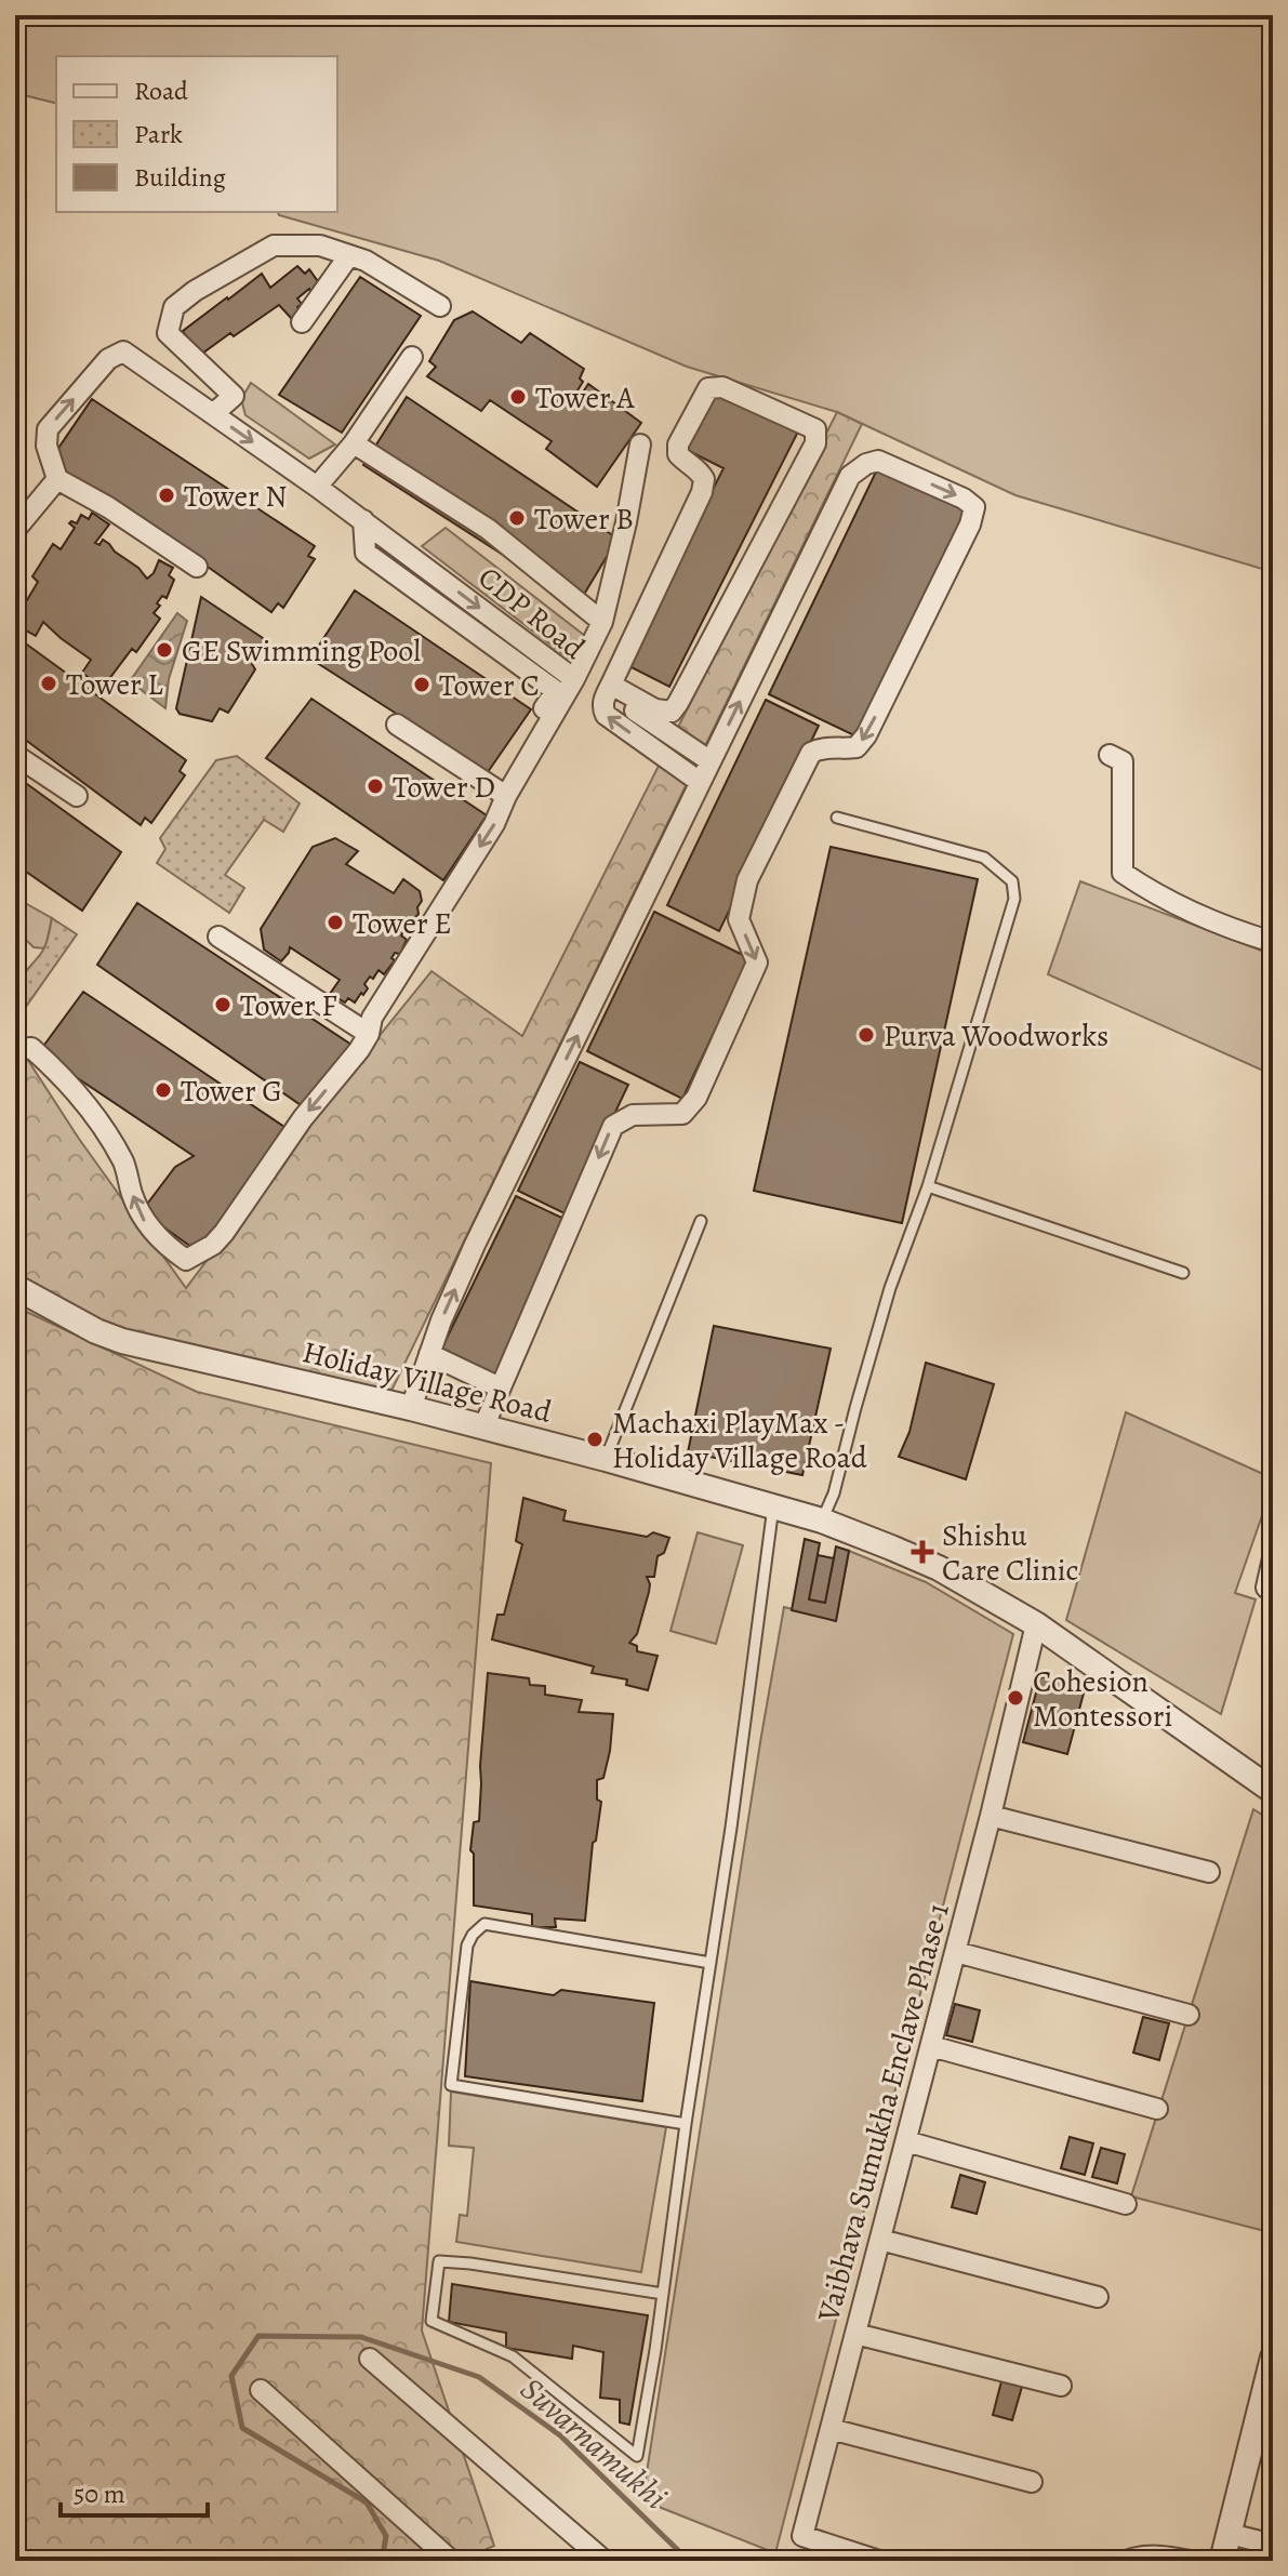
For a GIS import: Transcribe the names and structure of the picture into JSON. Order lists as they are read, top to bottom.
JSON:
{
  "streets": {
    "street": ["CDP Road", "Holiday Village Road", "Vaibhava Sumukha Enclave Phase 1"]
  },
  "crossings": [
    ["Holiday Village Road", "Vaibhava Sumukha Enclave Phase 1"]
  ],
  "water": ["Suvarnamukhi"],
  "places": {
    "other": [
      "Tower A",
      "Tower N",
      "Tower B",
      "GE Swimming Pool",
      "Tower L",
      "Tower C",
      "Tower D",
      "Tower E",
      "Tower F",
      "Purva Woodworks",
      "Tower G",
      "Machaxi PlayMax - Holiday Village Road",
      "Cohesion Montessori"
    ],
    "health": ["Shishu Care Clinic"]
  },
  "legend": ["Road", "Park", "Building"],
  "scale_bar": "50 m"
}
